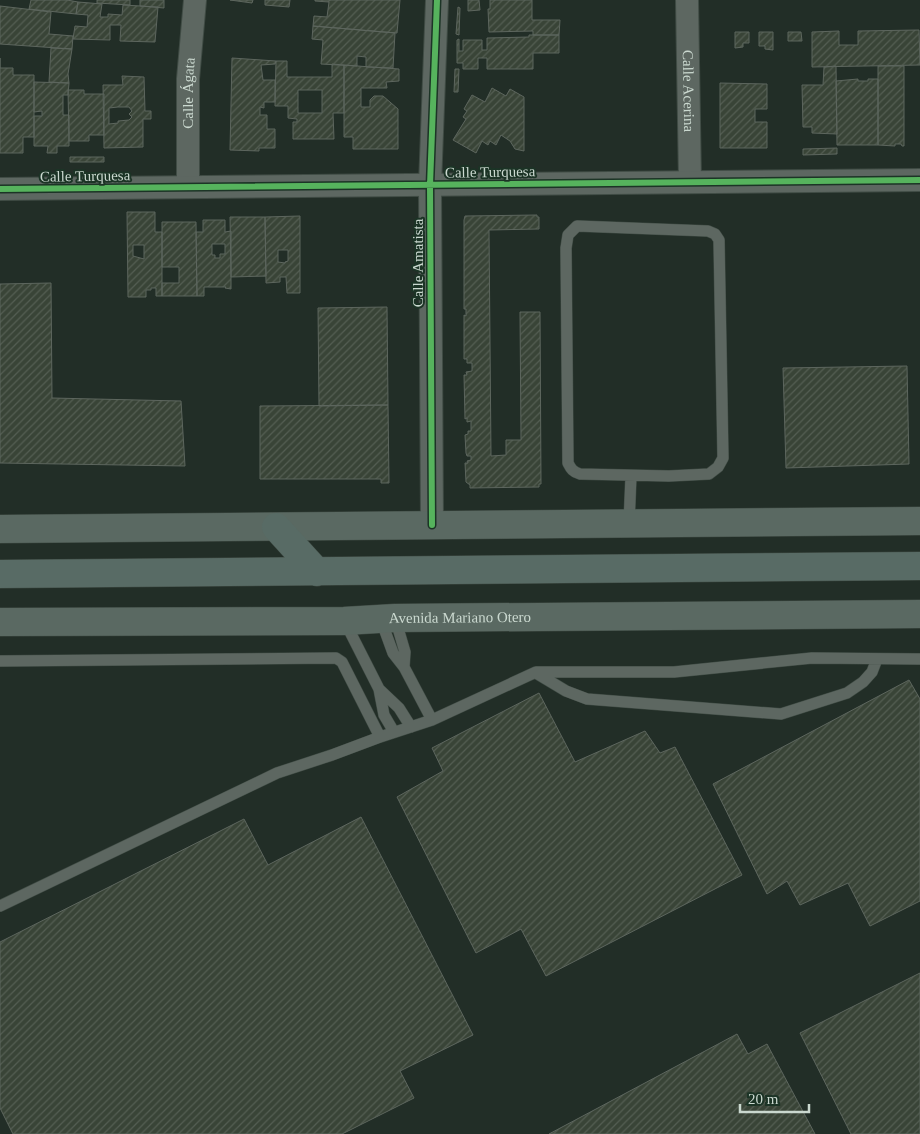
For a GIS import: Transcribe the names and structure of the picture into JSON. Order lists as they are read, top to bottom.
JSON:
{
  "streets": {
    "main road": ["Avenida Mariano Otero"],
    "street": [
      "Calle Acerina",
      "Calle Ágata",
      "Calle Turquesa",
      "Calle Amatista"
    ]
  },
  "crossings": [
    ["Calle Acerina", "Calle Turquesa"],
    ["Calle Ágata", "Calle Turquesa"],
    ["Calle Turquesa", "Calle Amatista"]
  ],
  "scale_bar": "20 m"
}
